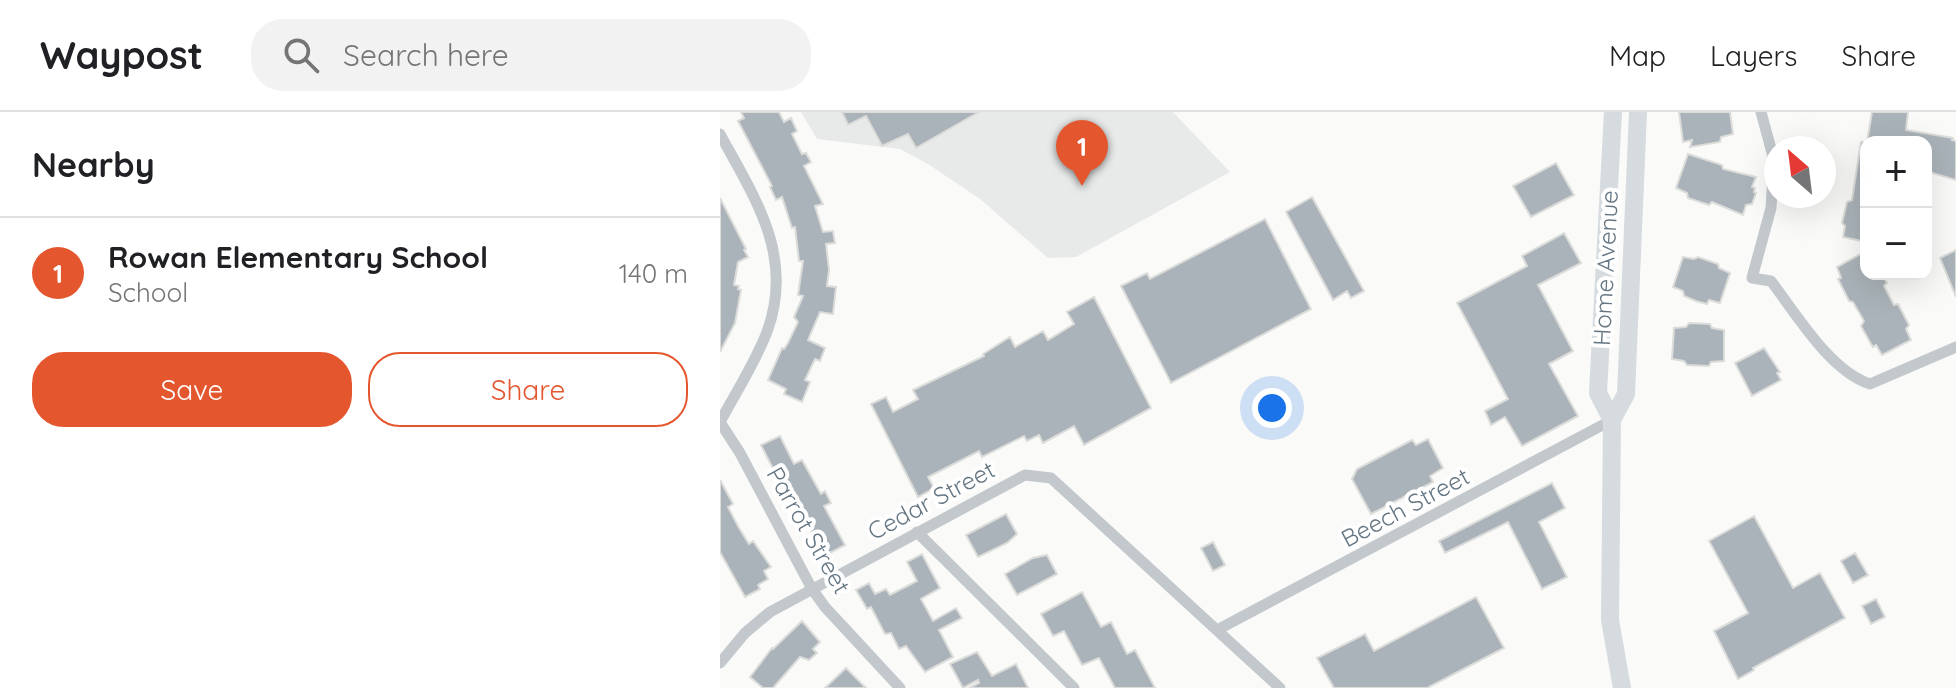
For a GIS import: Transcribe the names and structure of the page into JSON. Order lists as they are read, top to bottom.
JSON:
{
  "streets": {
    "main road": ["Home Avenue"],
    "street": ["Cedar Street", "Beech Street", "Parrot Street"]
  },
  "crossings": [
    ["Home Avenue", "Beech Street"],
    ["Cedar Street", "Beech Street"],
    ["Cedar Street", "Parrot Street"]
  ],
  "north": "top left",
  "page": {
    "header": "Waypost",
    "search": "Search here",
    "nav": ["Map", "Layers", "Share"],
    "heading": "Nearby",
    "pins": "1",
    "map_buttons": ["+", "−"],
    "list": [
      {
        "mark": "1",
        "name": "Rowan Elementary School",
        "note": "School",
        "value": "140 m"
      }
    ],
    "buttons": ["Save", "Share"]
  }
}
